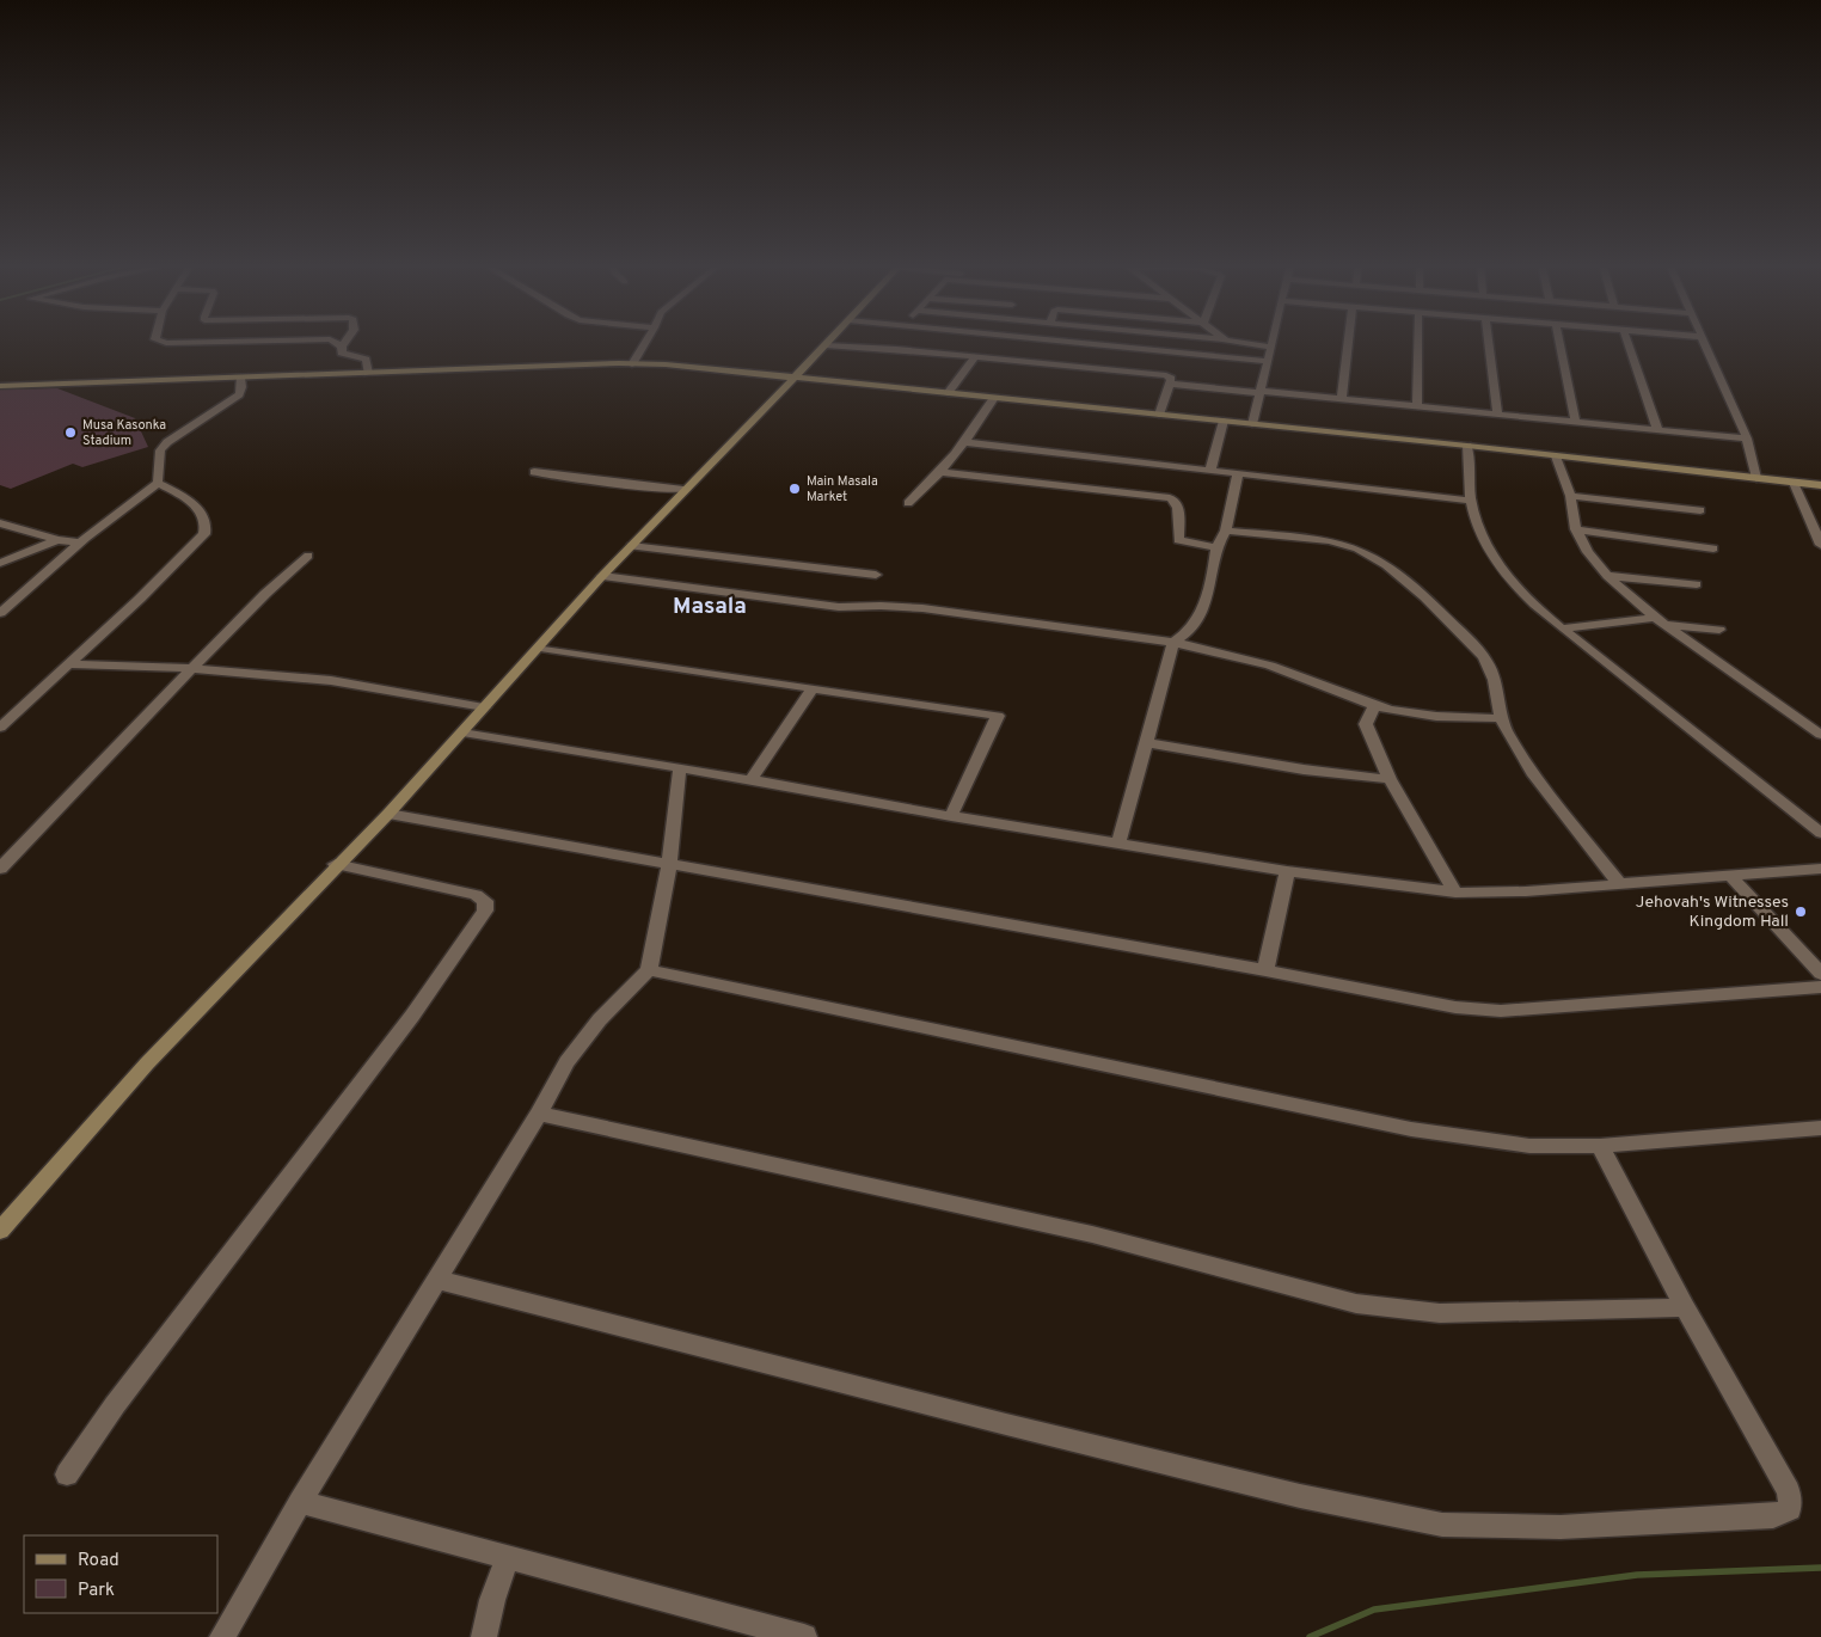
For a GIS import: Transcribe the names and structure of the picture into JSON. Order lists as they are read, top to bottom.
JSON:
{
  "districts": ["Masala"],
  "places": ["Musa Kasonka Stadium", "Main Masala Market", "Jehovah's Witnesses Kingdom Hall"],
  "legend": ["Road", "Park"]
}
